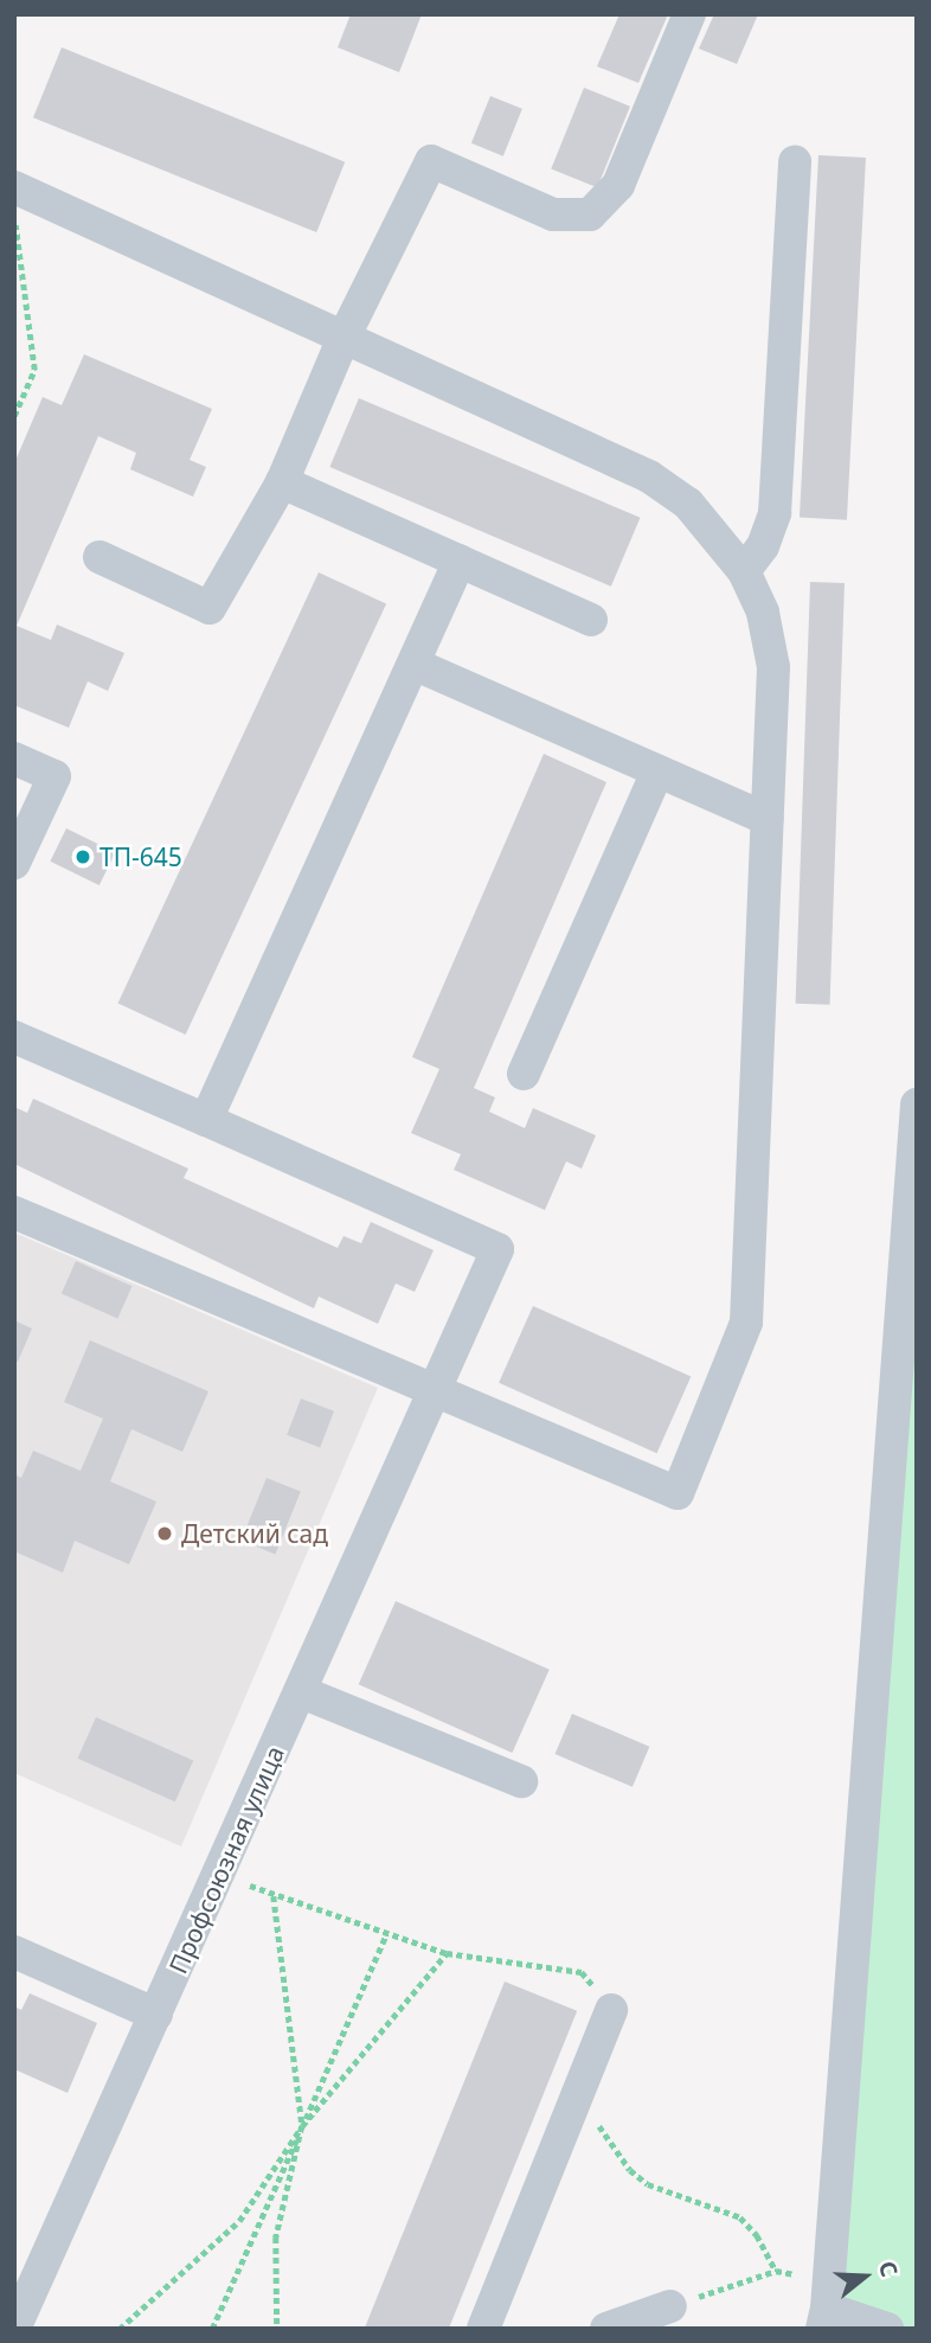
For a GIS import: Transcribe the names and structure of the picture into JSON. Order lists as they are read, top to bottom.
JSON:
{
  "streets": {
    "street": ["Профсоюзная улица"]
  },
  "places": ["ТП-645", "Детский сад"],
  "north": "right"
}
